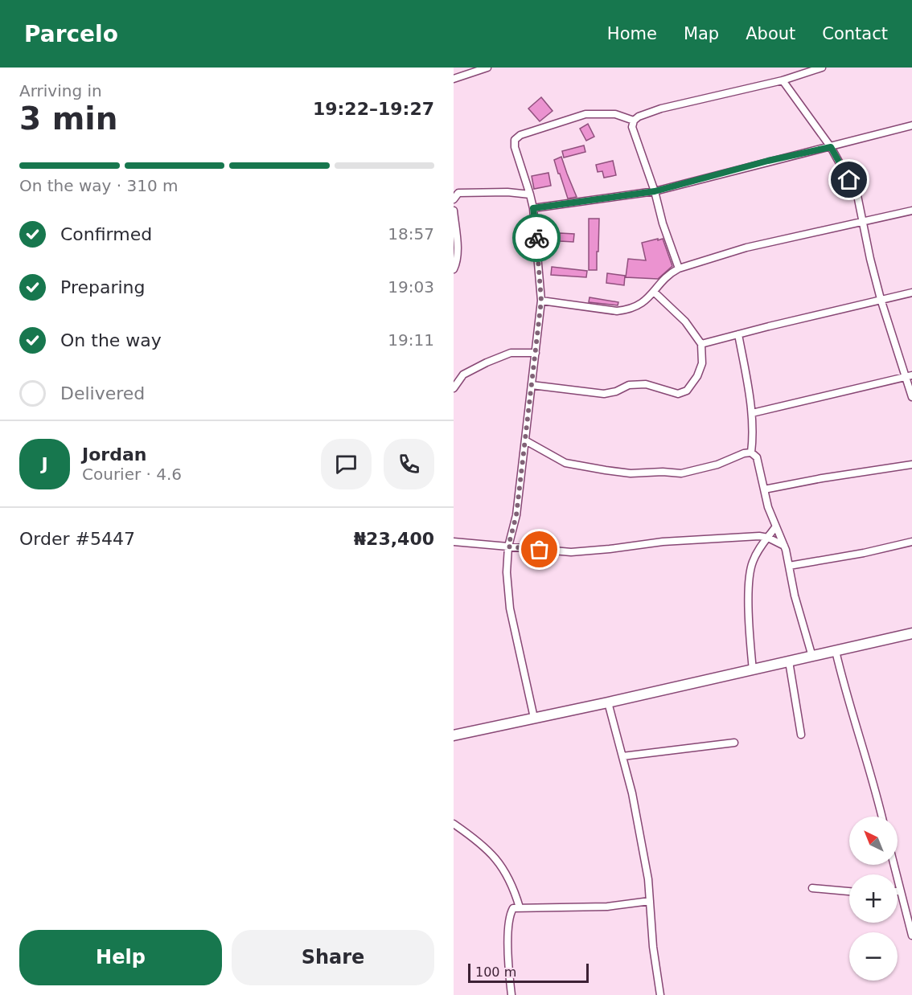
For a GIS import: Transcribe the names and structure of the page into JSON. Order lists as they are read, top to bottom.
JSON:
{
  "scale_bar": "100 m",
  "north": "top left",
  "page": {
    "header": "Parcelo",
    "nav": [
      "Home",
      "Map",
      "About",
      "Contact"
    ],
    "heading": ["3 min", "Arriving in", "19:22–19:27"],
    "panel": [
      "Jordan",
      "Courier · 4.6",
      "Order #5447",
      "₦23,400"
    ],
    "bar": "On the way · 310 m",
    "list": [
      ["Confirmed", "18:57"],
      ["Preparing", "19:03"],
      ["On the way", "19:11"],
      "Delivered"
    ],
    "round": "J",
    "map_buttons": ["+", "−"],
    "buttons": ["Help", "Share"],
    "scale": "100 m"
  }
}
